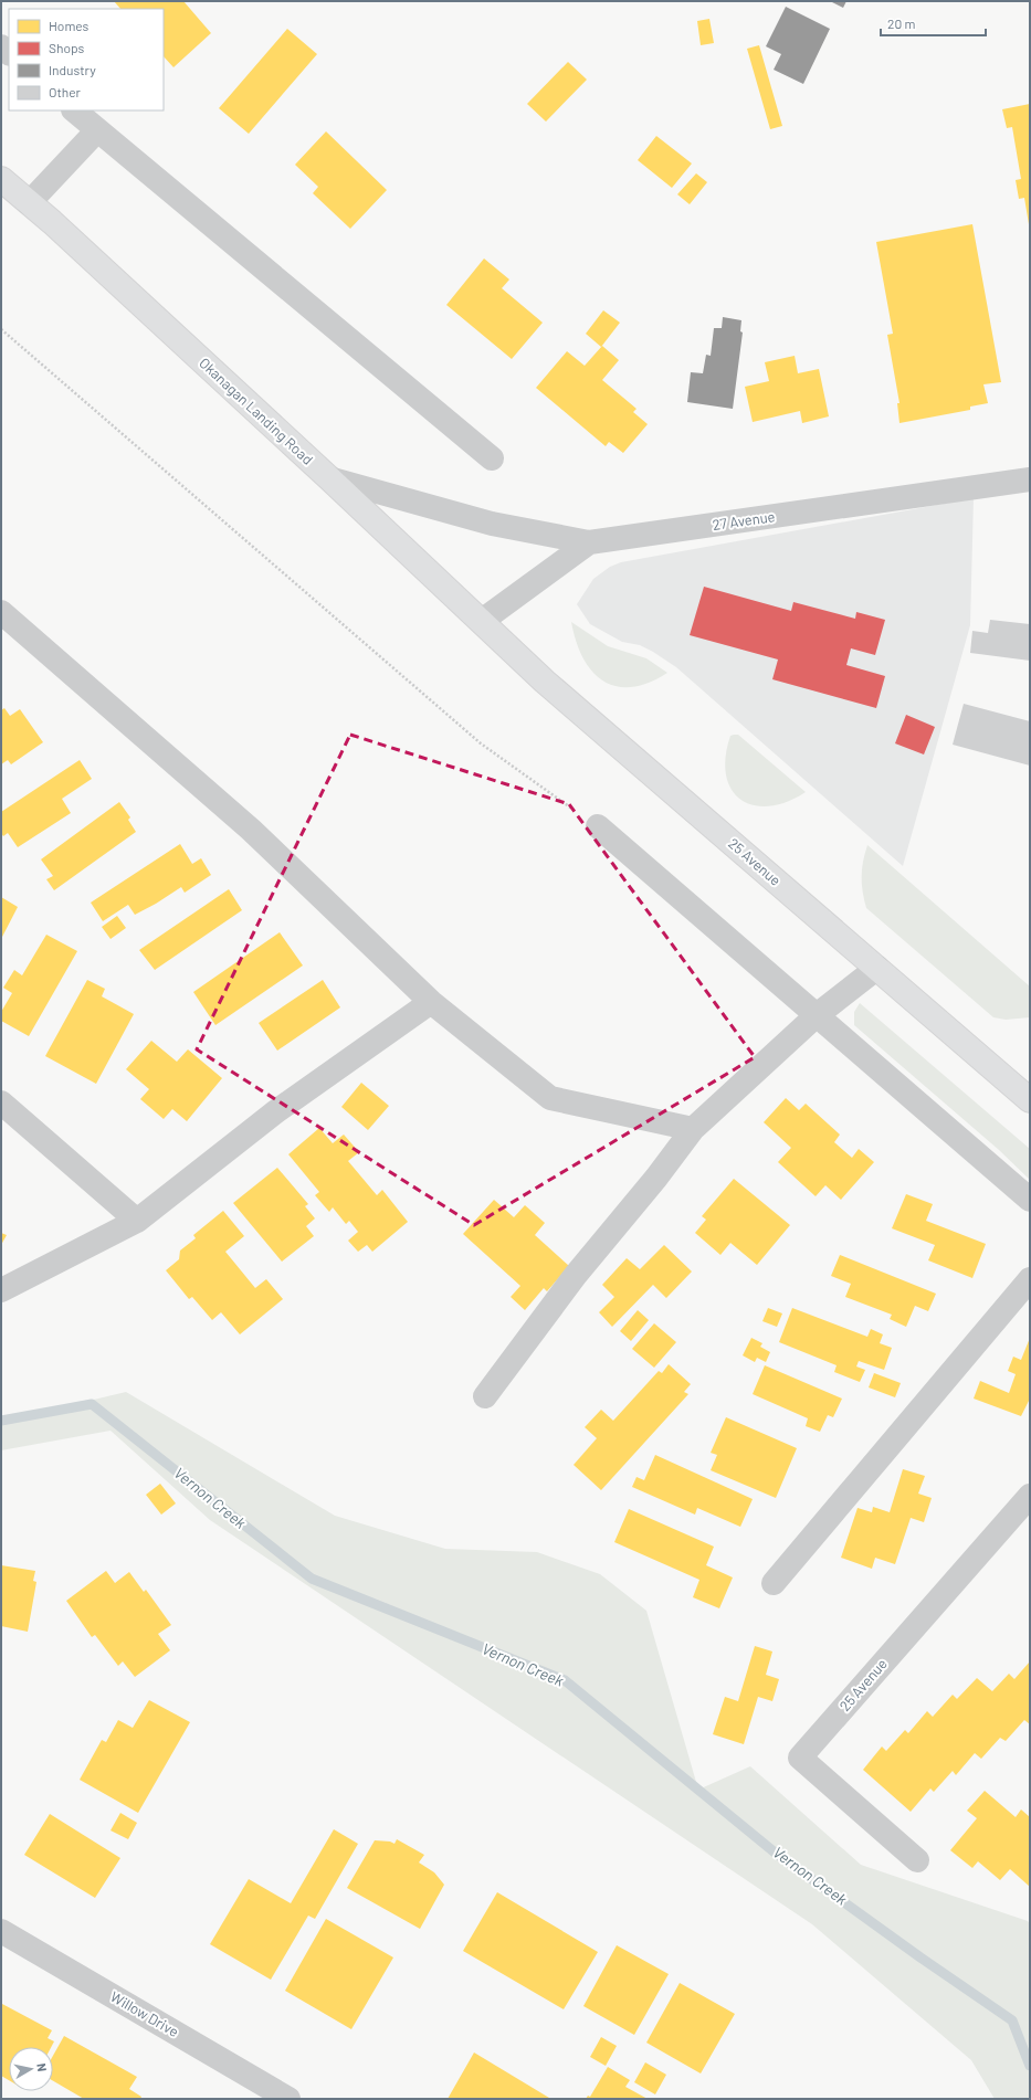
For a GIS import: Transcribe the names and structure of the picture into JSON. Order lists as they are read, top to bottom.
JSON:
{
  "streets": {
    "main road": ["Okanagan Landing Road", "25 Avenue"],
    "street": ["27 Avenue", "Willow Drive"]
  },
  "crossings": [
    ["Okanagan Landing Road", "27 Avenue"],
    ["Okanagan Landing Road", "25 Avenue"],
    ["27 Avenue", "25 Avenue"]
  ],
  "water": ["Vernon Creek"],
  "legend": [
    "Homes",
    "Shops",
    "Industry",
    "Other"
  ],
  "scale_bar": "20 m",
  "north": "right"
}
